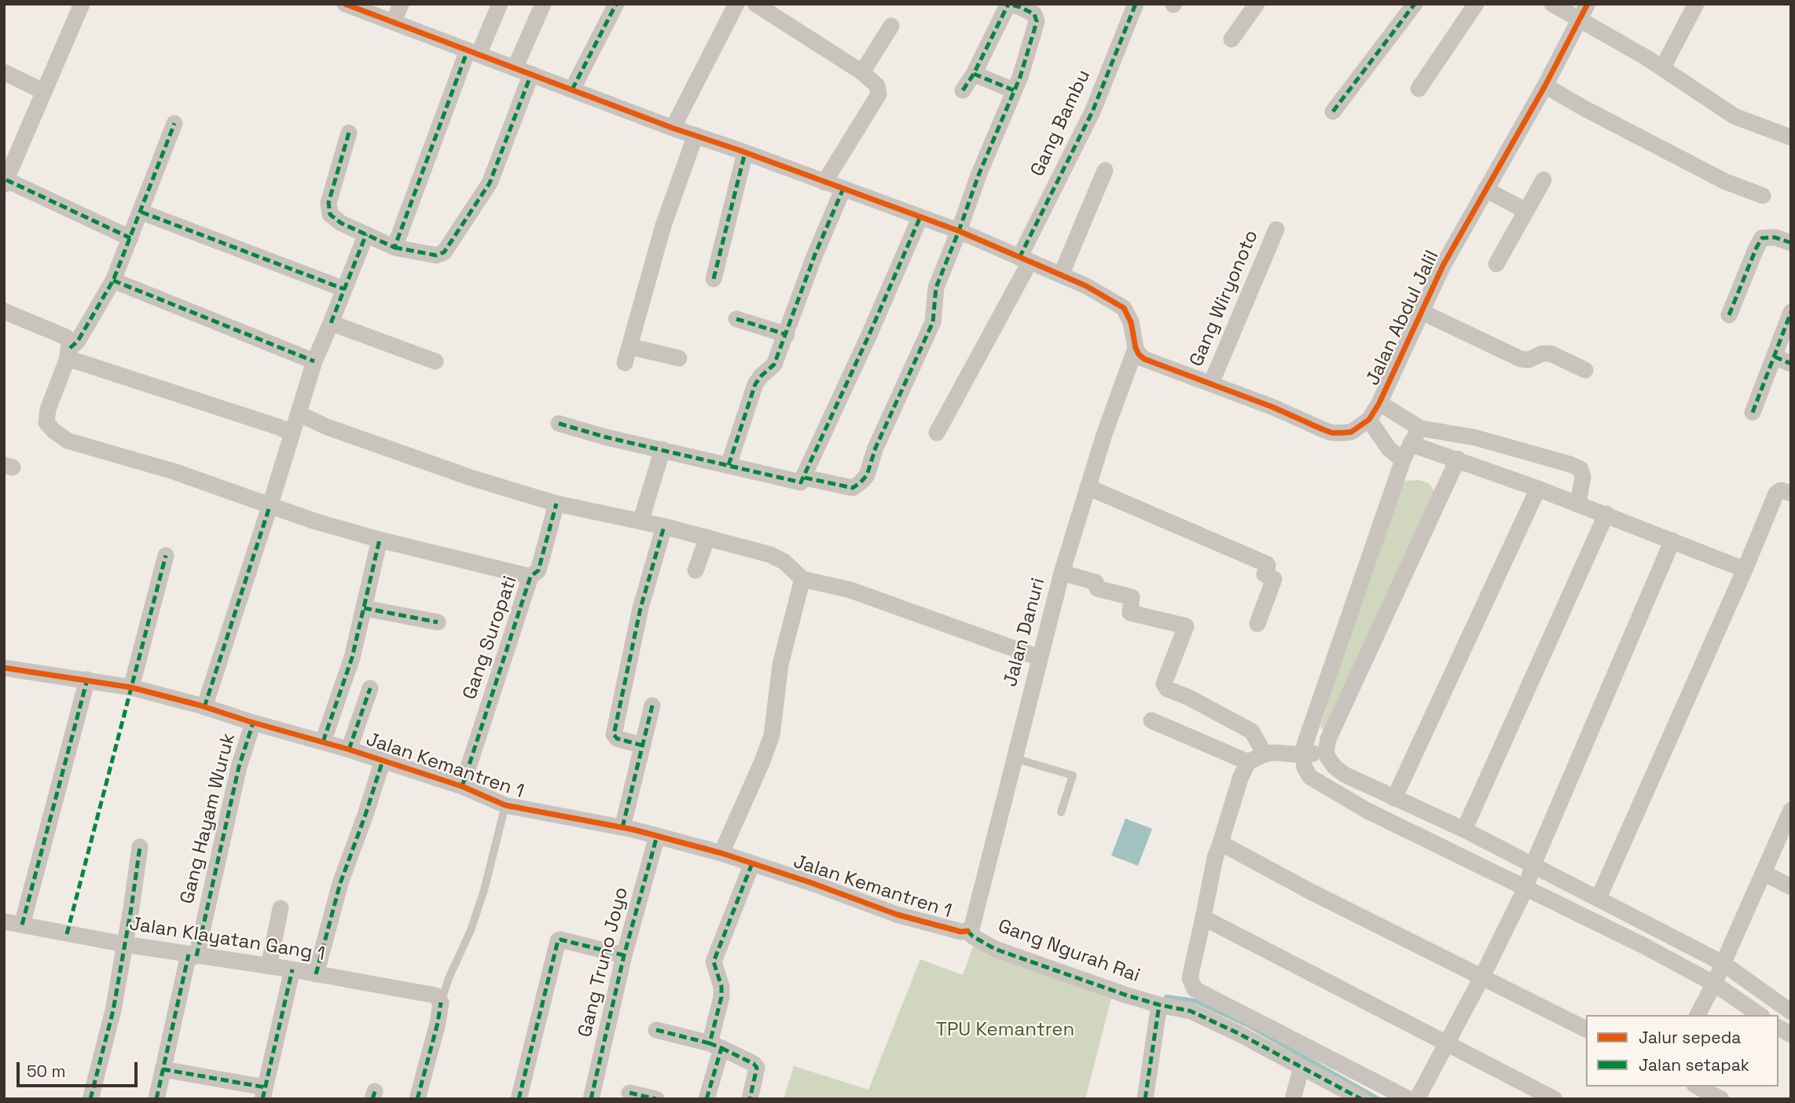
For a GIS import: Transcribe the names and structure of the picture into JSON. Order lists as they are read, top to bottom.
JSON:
{
  "streets": {
    "street": [
      "Gang Bambu",
      "Gang Wiryonoto",
      "Jalan Abdul Jalil",
      "Jalan Danuri",
      "Gang Suropati",
      "Jalan Kemantren 1",
      "Gang Hayam Wuruk",
      "Jalan Klayatan Gang 1",
      "Gang Ngurah Rai",
      "Gang Truno Joyo"
    ]
  },
  "crossings": [
    ["Gang Wiryonoto", "Jalan Abdul Jalil"],
    ["Jalan Abdul Jalil", "Jalan Danuri"],
    ["Jalan Danuri", "Jalan Kemantren 1"],
    ["Jalan Danuri", "Gang Ngurah Rai"],
    ["Gang Suropati", "Jalan Kemantren 1"],
    ["Jalan Kemantren 1", "Gang Hayam Wuruk"],
    ["Jalan Kemantren 1", "Gang Ngurah Rai"],
    ["Jalan Kemantren 1", "Gang Truno Joyo"],
    ["Gang Hayam Wuruk", "Jalan Klayatan Gang 1"]
  ],
  "parks": ["TPU Kemantren"],
  "legend": ["Jalur sepeda", "Jalan setapak"],
  "scale_bar": "50 m"
}
